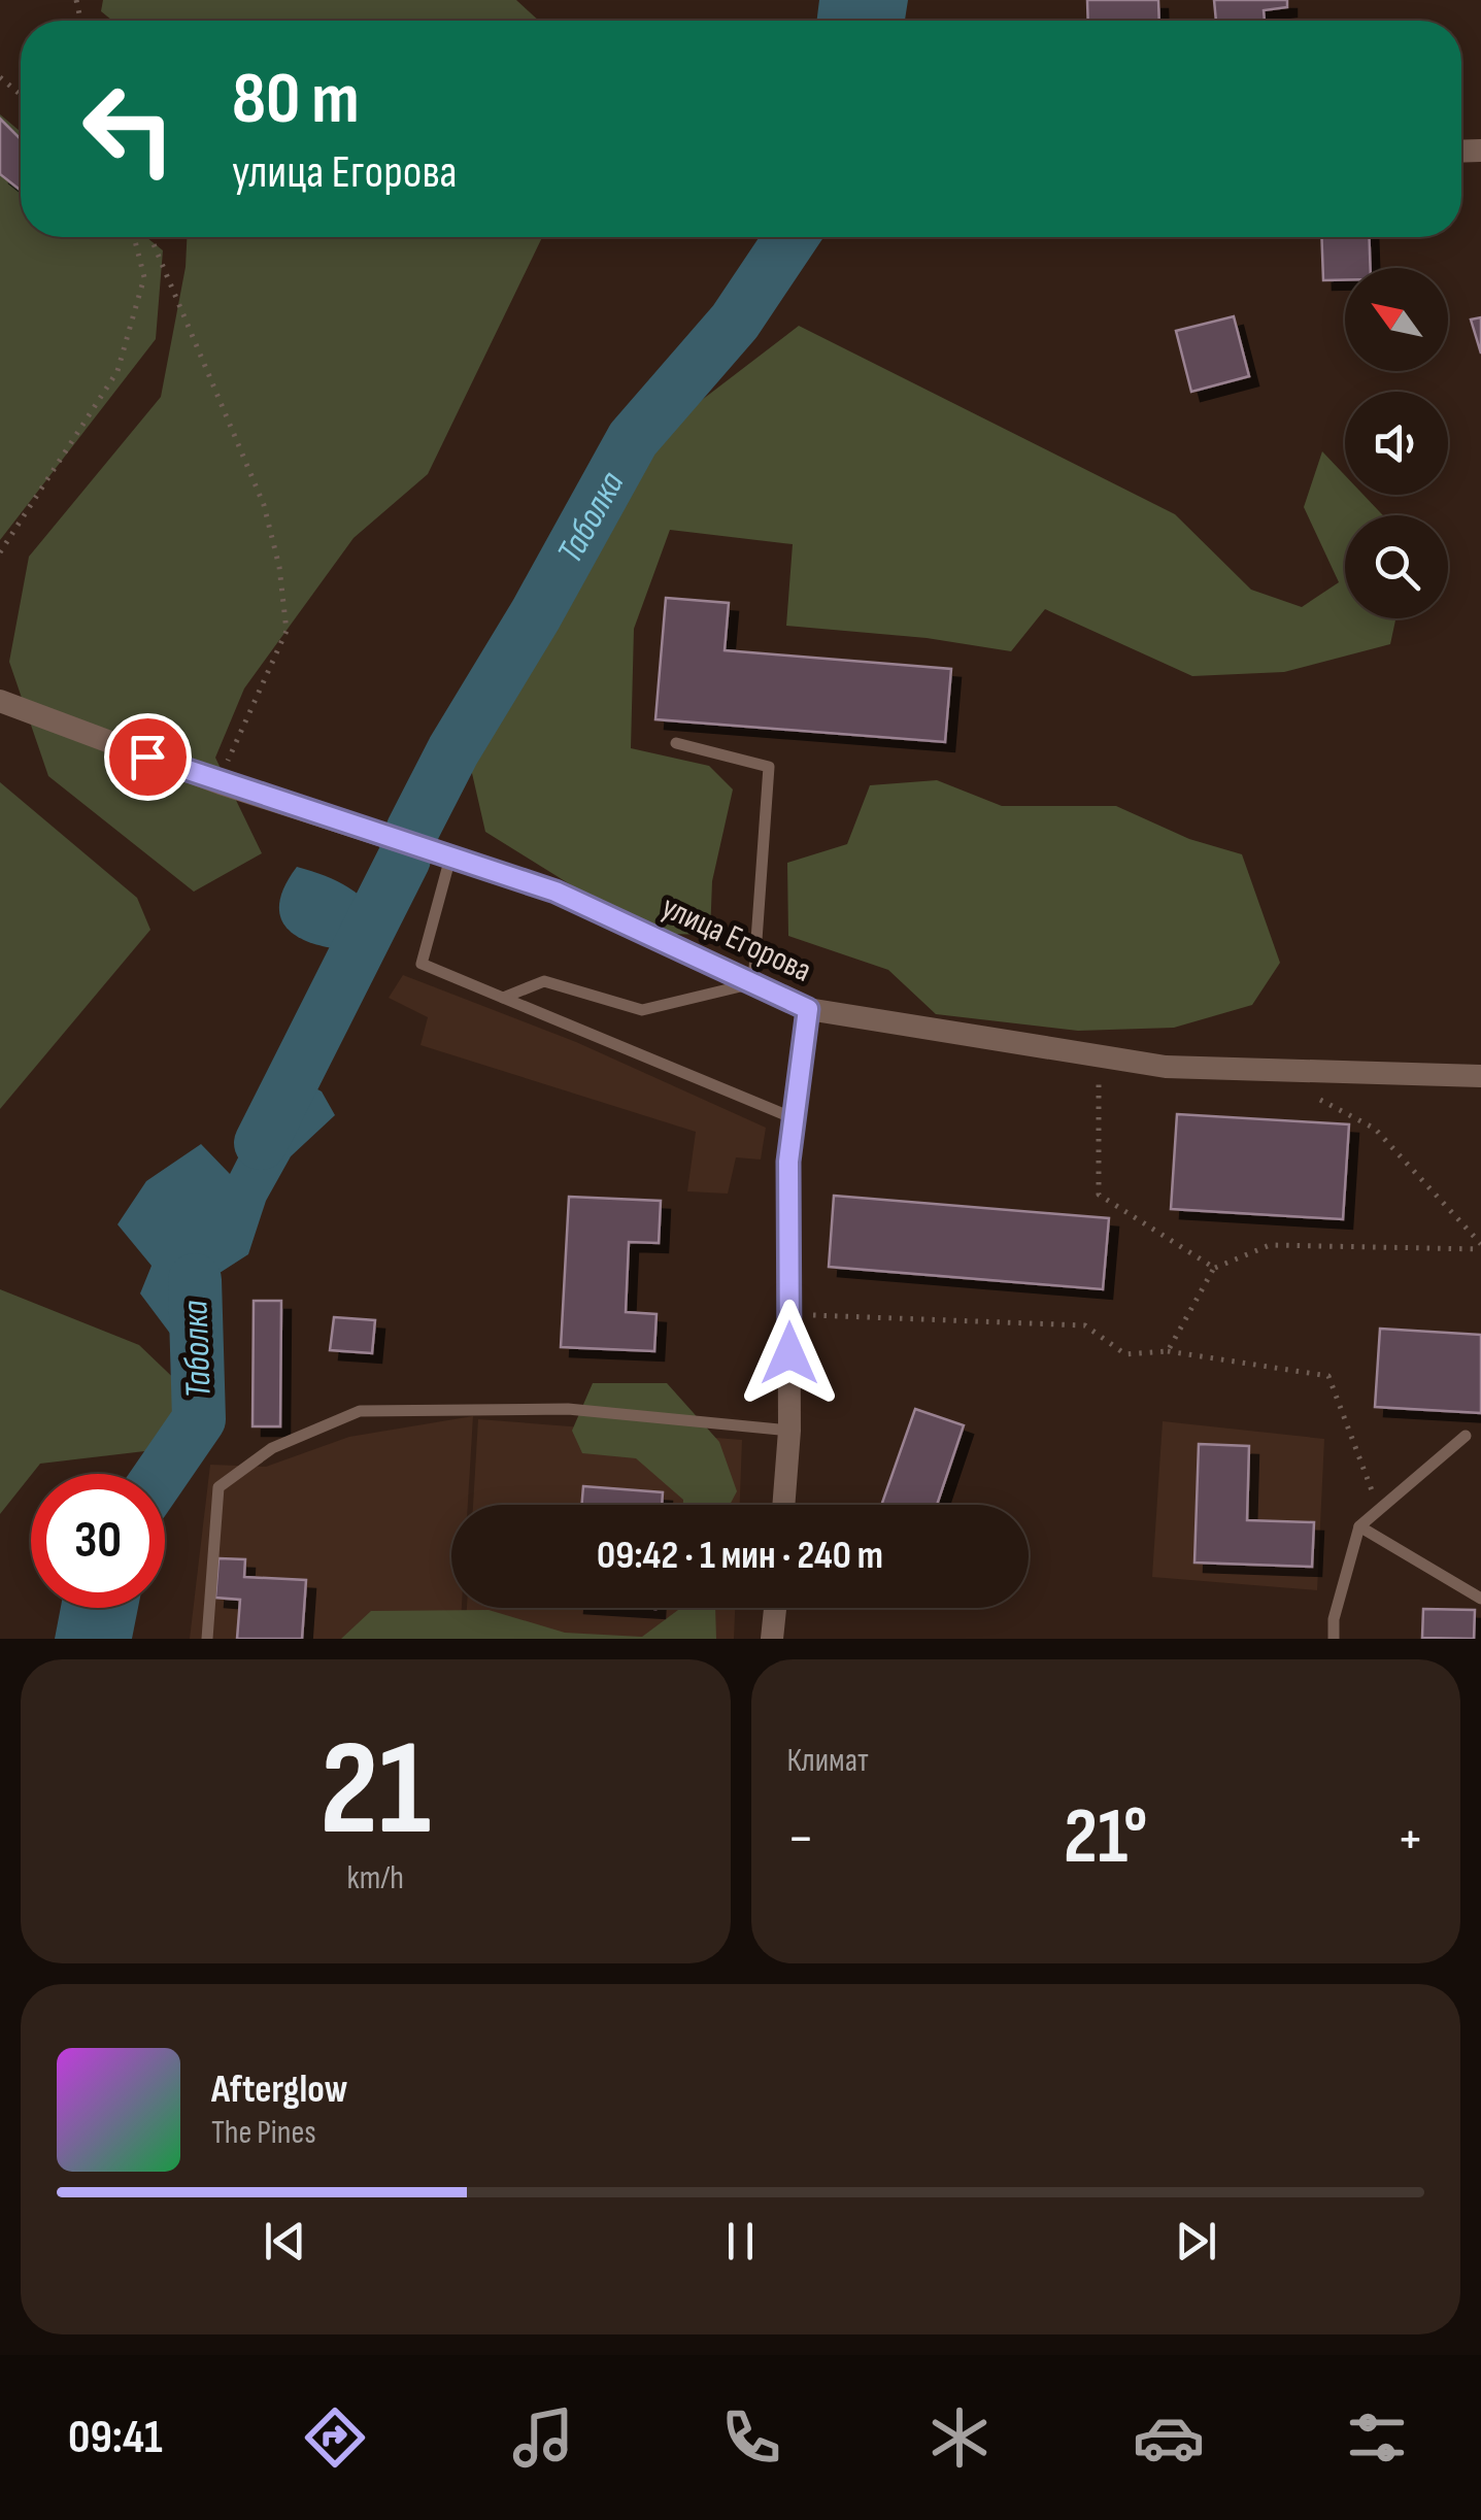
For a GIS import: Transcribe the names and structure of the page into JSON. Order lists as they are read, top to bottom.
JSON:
{
  "streets": {
    "street": ["улица Егорова"]
  },
  "water": ["Таболка"],
  "north": "top left",
  "page": {
    "turn": ["80 m", "улица Егорова"],
    "limit": "30",
    "trip": "09:42 · 1 мин · 240 m",
    "tile": [
      ["21", "km/h"],
      "Климат"
    ],
    "heat": ["−", "21°", "+"],
    "song": ["Afterglow", "The Pines"],
    "tabs": "09:41"
  }
}
